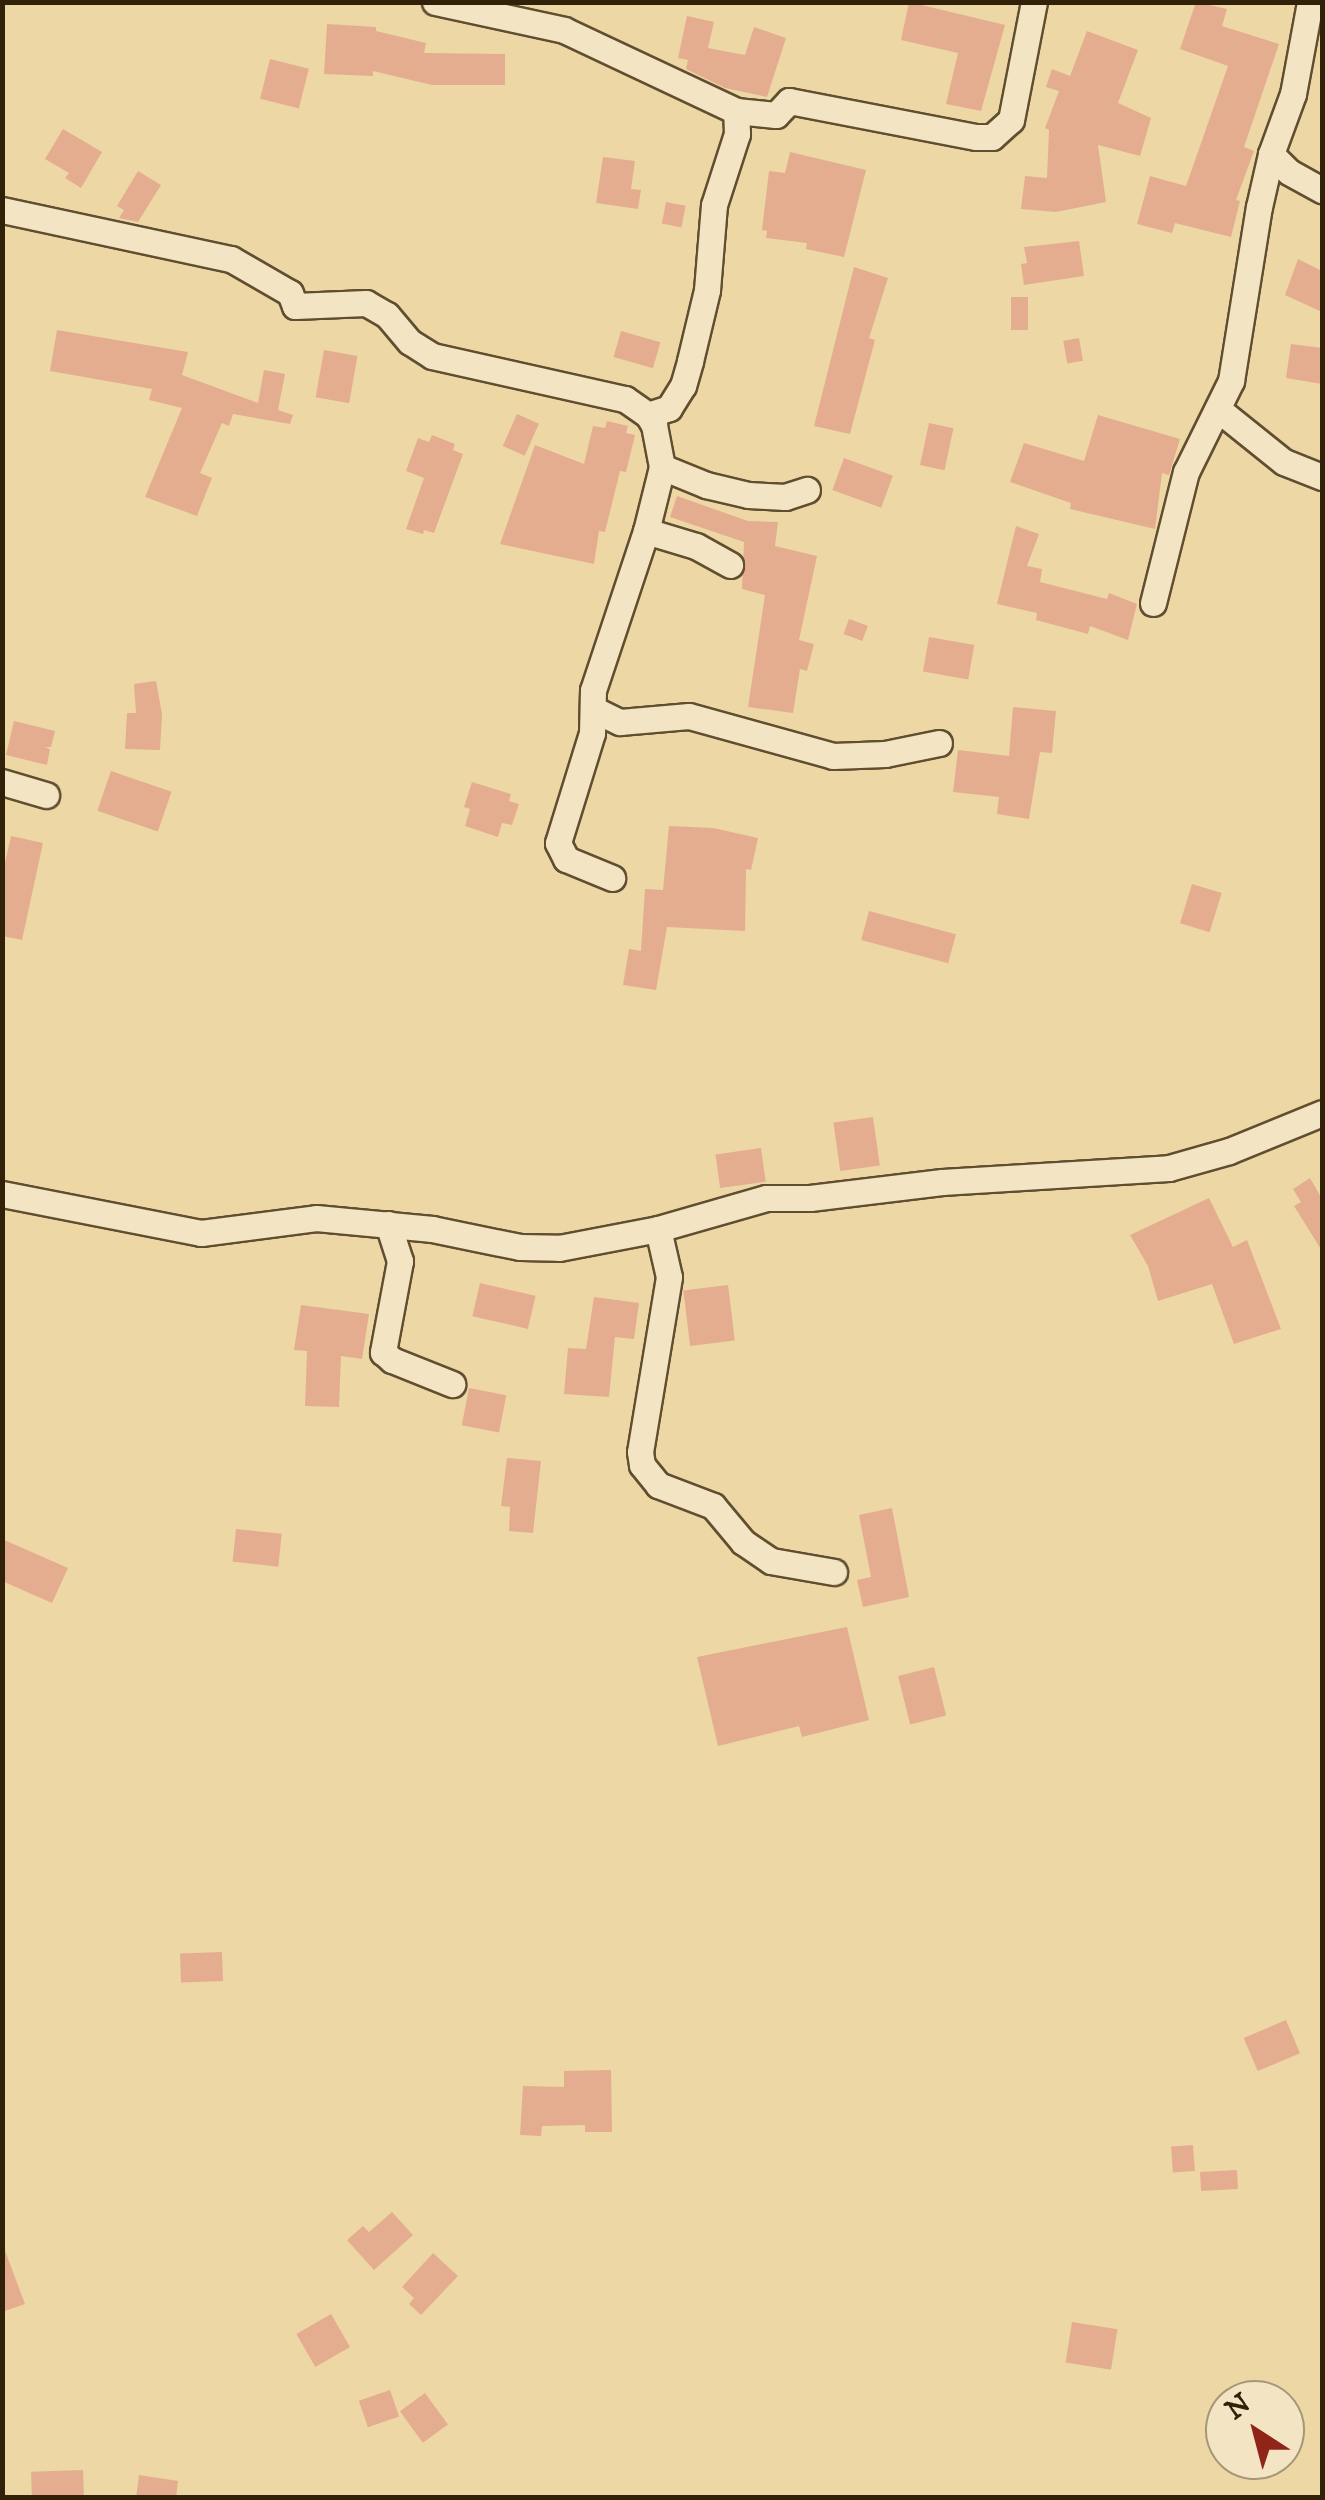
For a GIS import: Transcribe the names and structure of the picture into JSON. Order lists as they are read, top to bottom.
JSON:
{
  "north": "top left"
}
